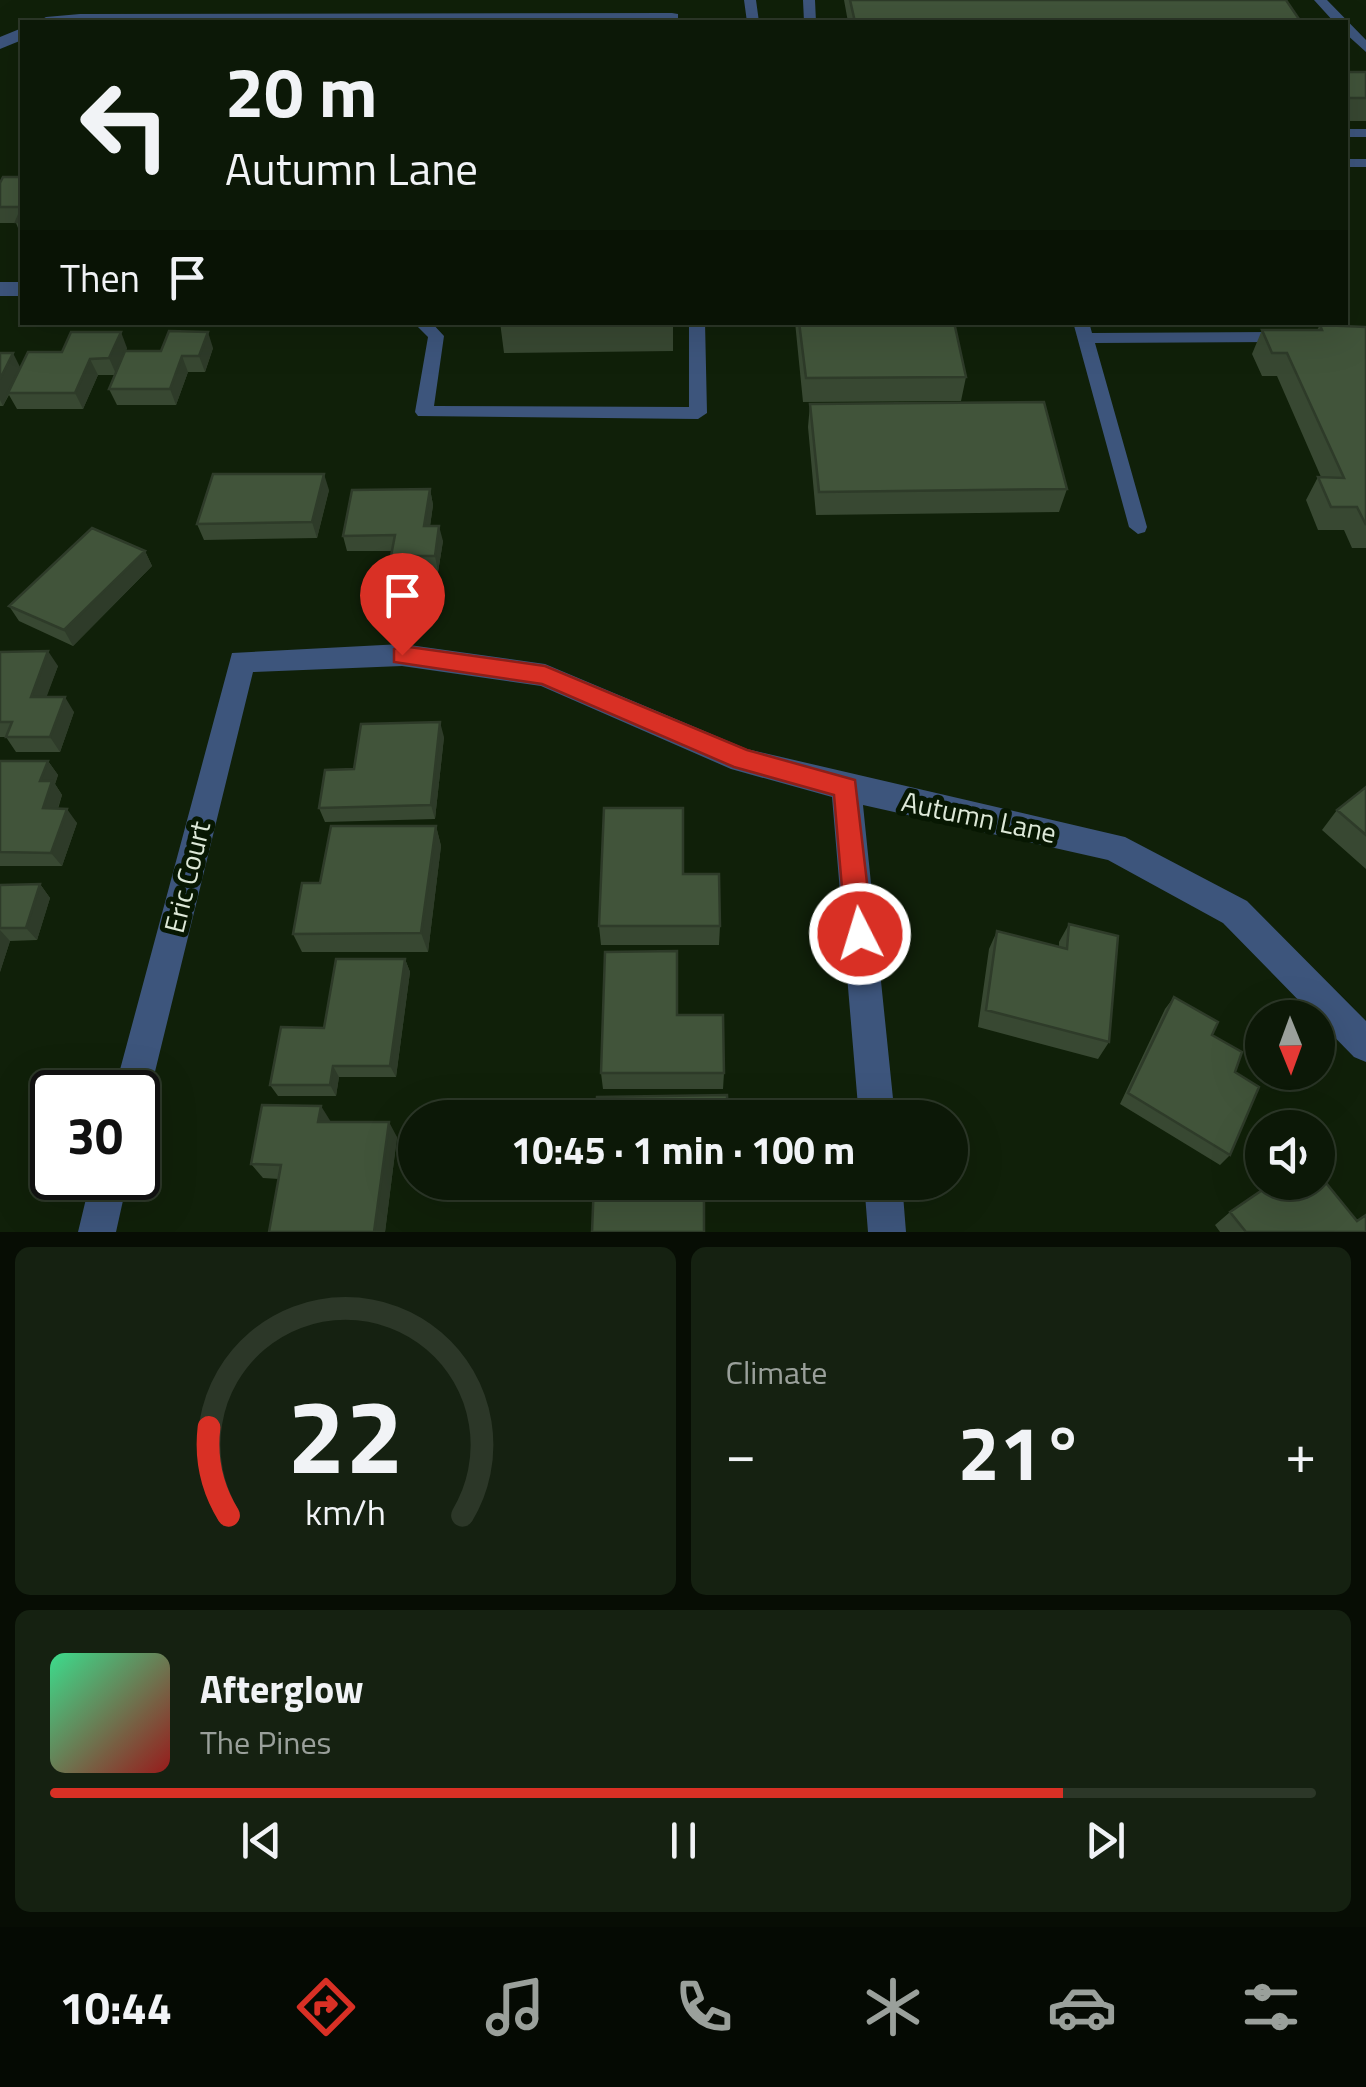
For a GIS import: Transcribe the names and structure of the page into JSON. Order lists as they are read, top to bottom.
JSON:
{
  "streets": {
    "street": ["Autumn Lane", "Eric Court"]
  },
  "crossings": [
    ["Autumn Lane", "Eric Court"]
  ],
  "north": "bottom",
  "page": {
    "turn": ["20 m", "Autumn Lane"],
    "then": "Then",
    "limit": "30",
    "trip": "10:45 · 1 min · 100 m",
    "tile": "Climate",
    "heat": ["−", "21°", "+"],
    "song": ["Afterglow", "The Pines"],
    "tabs": "10:44",
    "gauge": ["22", "km/h"]
  }
}
